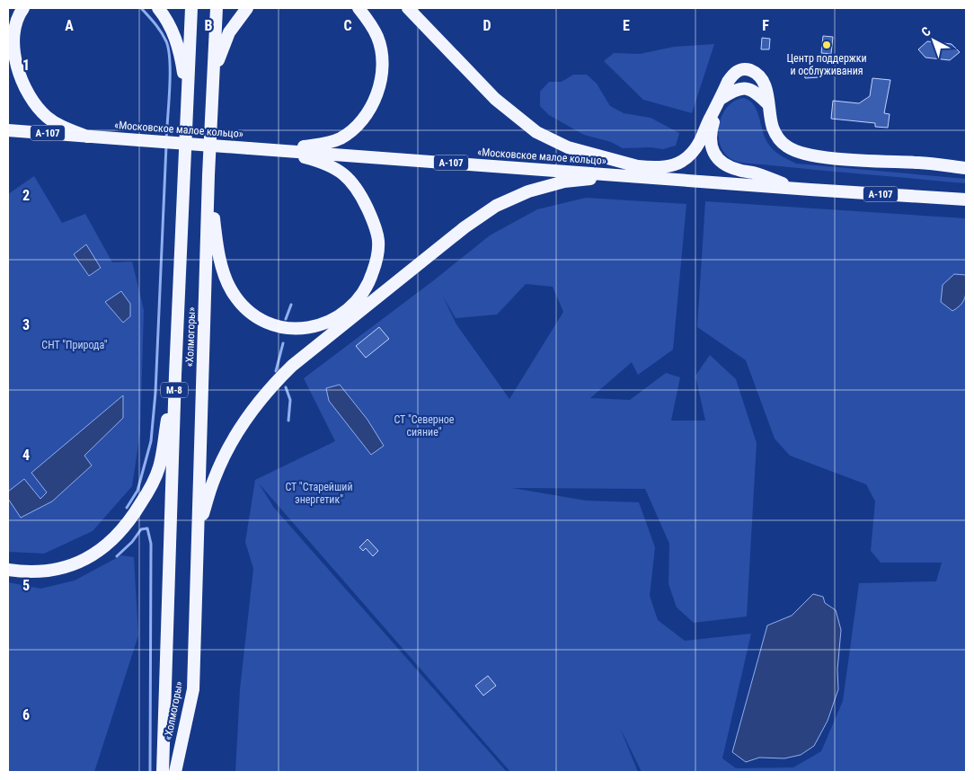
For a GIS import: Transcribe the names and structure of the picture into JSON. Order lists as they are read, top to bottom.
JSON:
{
  "streets": {
    "highway": [
      "«Московское малое кольцо»",
      "А-107",
      "«Холмогоры»",
      "М-8"
    ]
  },
  "parks": ["СНТ \"Природа\"", "СТ \"Северное сияние\"", "СТ \"Старейший энергетик\""],
  "places": ["Центр поддержки и осблуживания"],
  "north": "top left",
  "grid": {
    "columns": [
      "A",
      "B",
      "C",
      "D",
      "E",
      "F"
    ],
    "rows": [
      "1",
      "2",
      "3",
      "4",
      "5",
      "6"
    ]
  }
}
